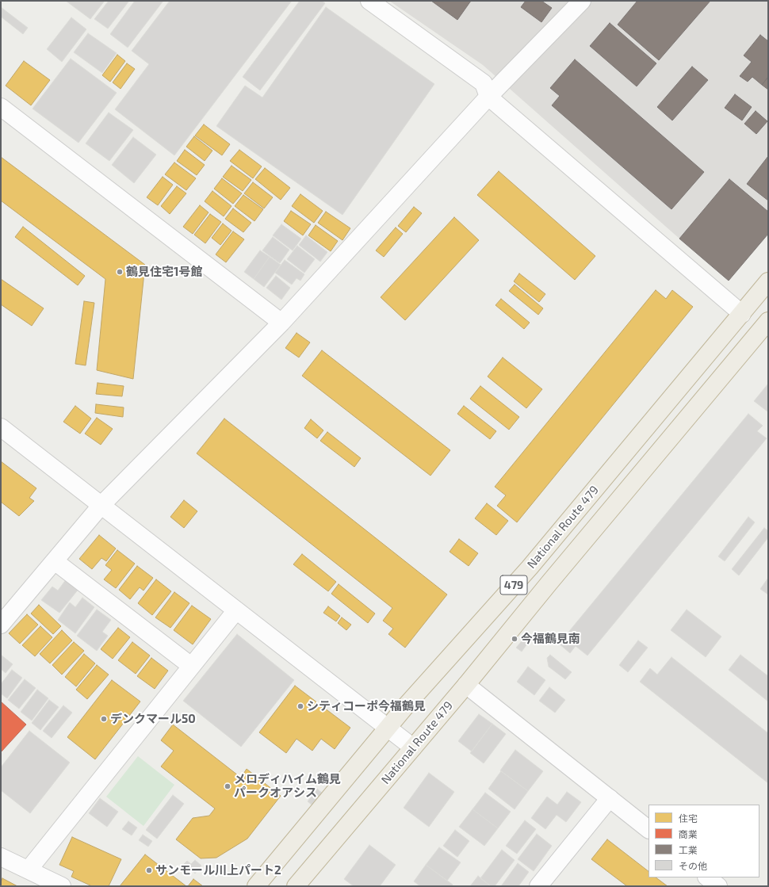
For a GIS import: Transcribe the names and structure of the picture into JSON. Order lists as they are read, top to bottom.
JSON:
{
  "streets": {
    "highway": ["National Route 479", "479"]
  },
  "places": [
    "鶴見住宅1号館",
    "今福鶴見南",
    "シティコーポ今福鶴見",
    "デンクマール50",
    "メロディハイム鶴見 パークオアシス",
    "サンモール川上パート2"
  ],
  "legend": [
    "住宅",
    "商業",
    "工業",
    "その他"
  ]
}
